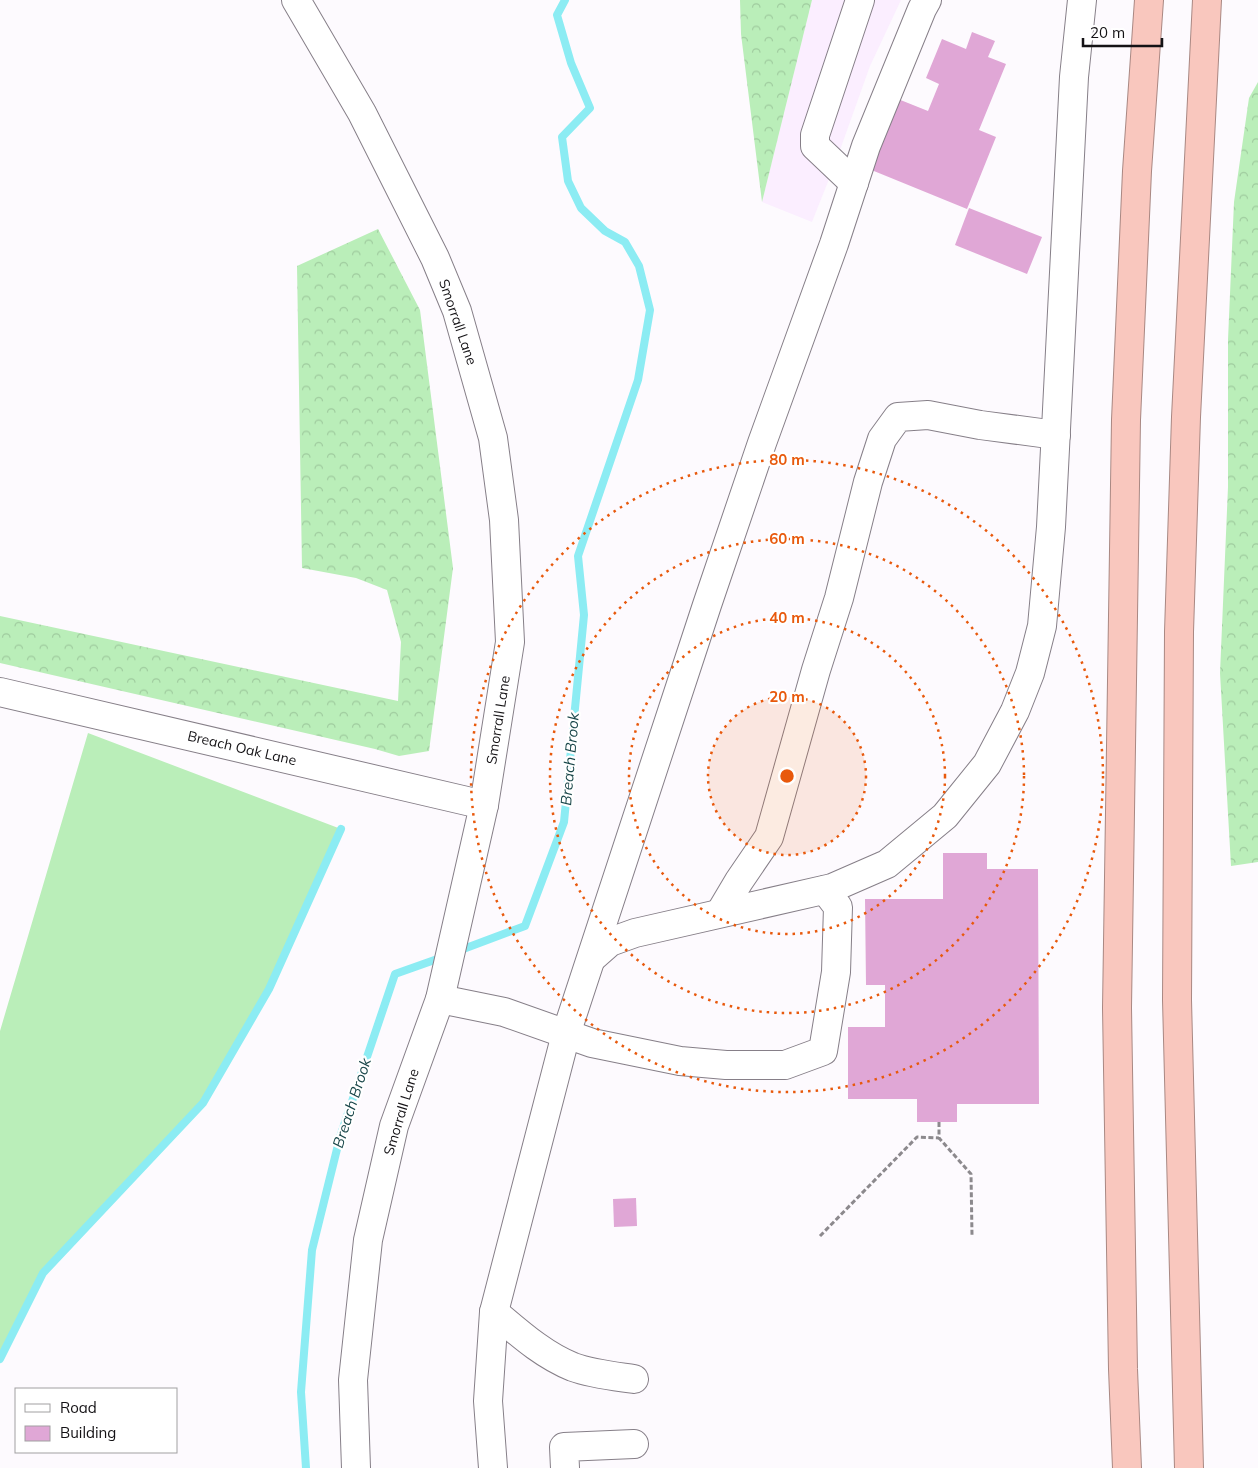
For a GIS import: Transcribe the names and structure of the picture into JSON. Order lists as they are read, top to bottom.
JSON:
{
  "streets": {
    "street": ["Smorrall Lane", "Breach Oak Lane"]
  },
  "crossings": [
    ["Smorrall Lane", "Breach Oak Lane"]
  ],
  "water": ["Breach Brook"],
  "legend": ["Road", "Building"],
  "scale_bar": "20 m",
  "rings": [
    "80 m",
    "60 m",
    "40 m",
    "20 m"
  ]
}
